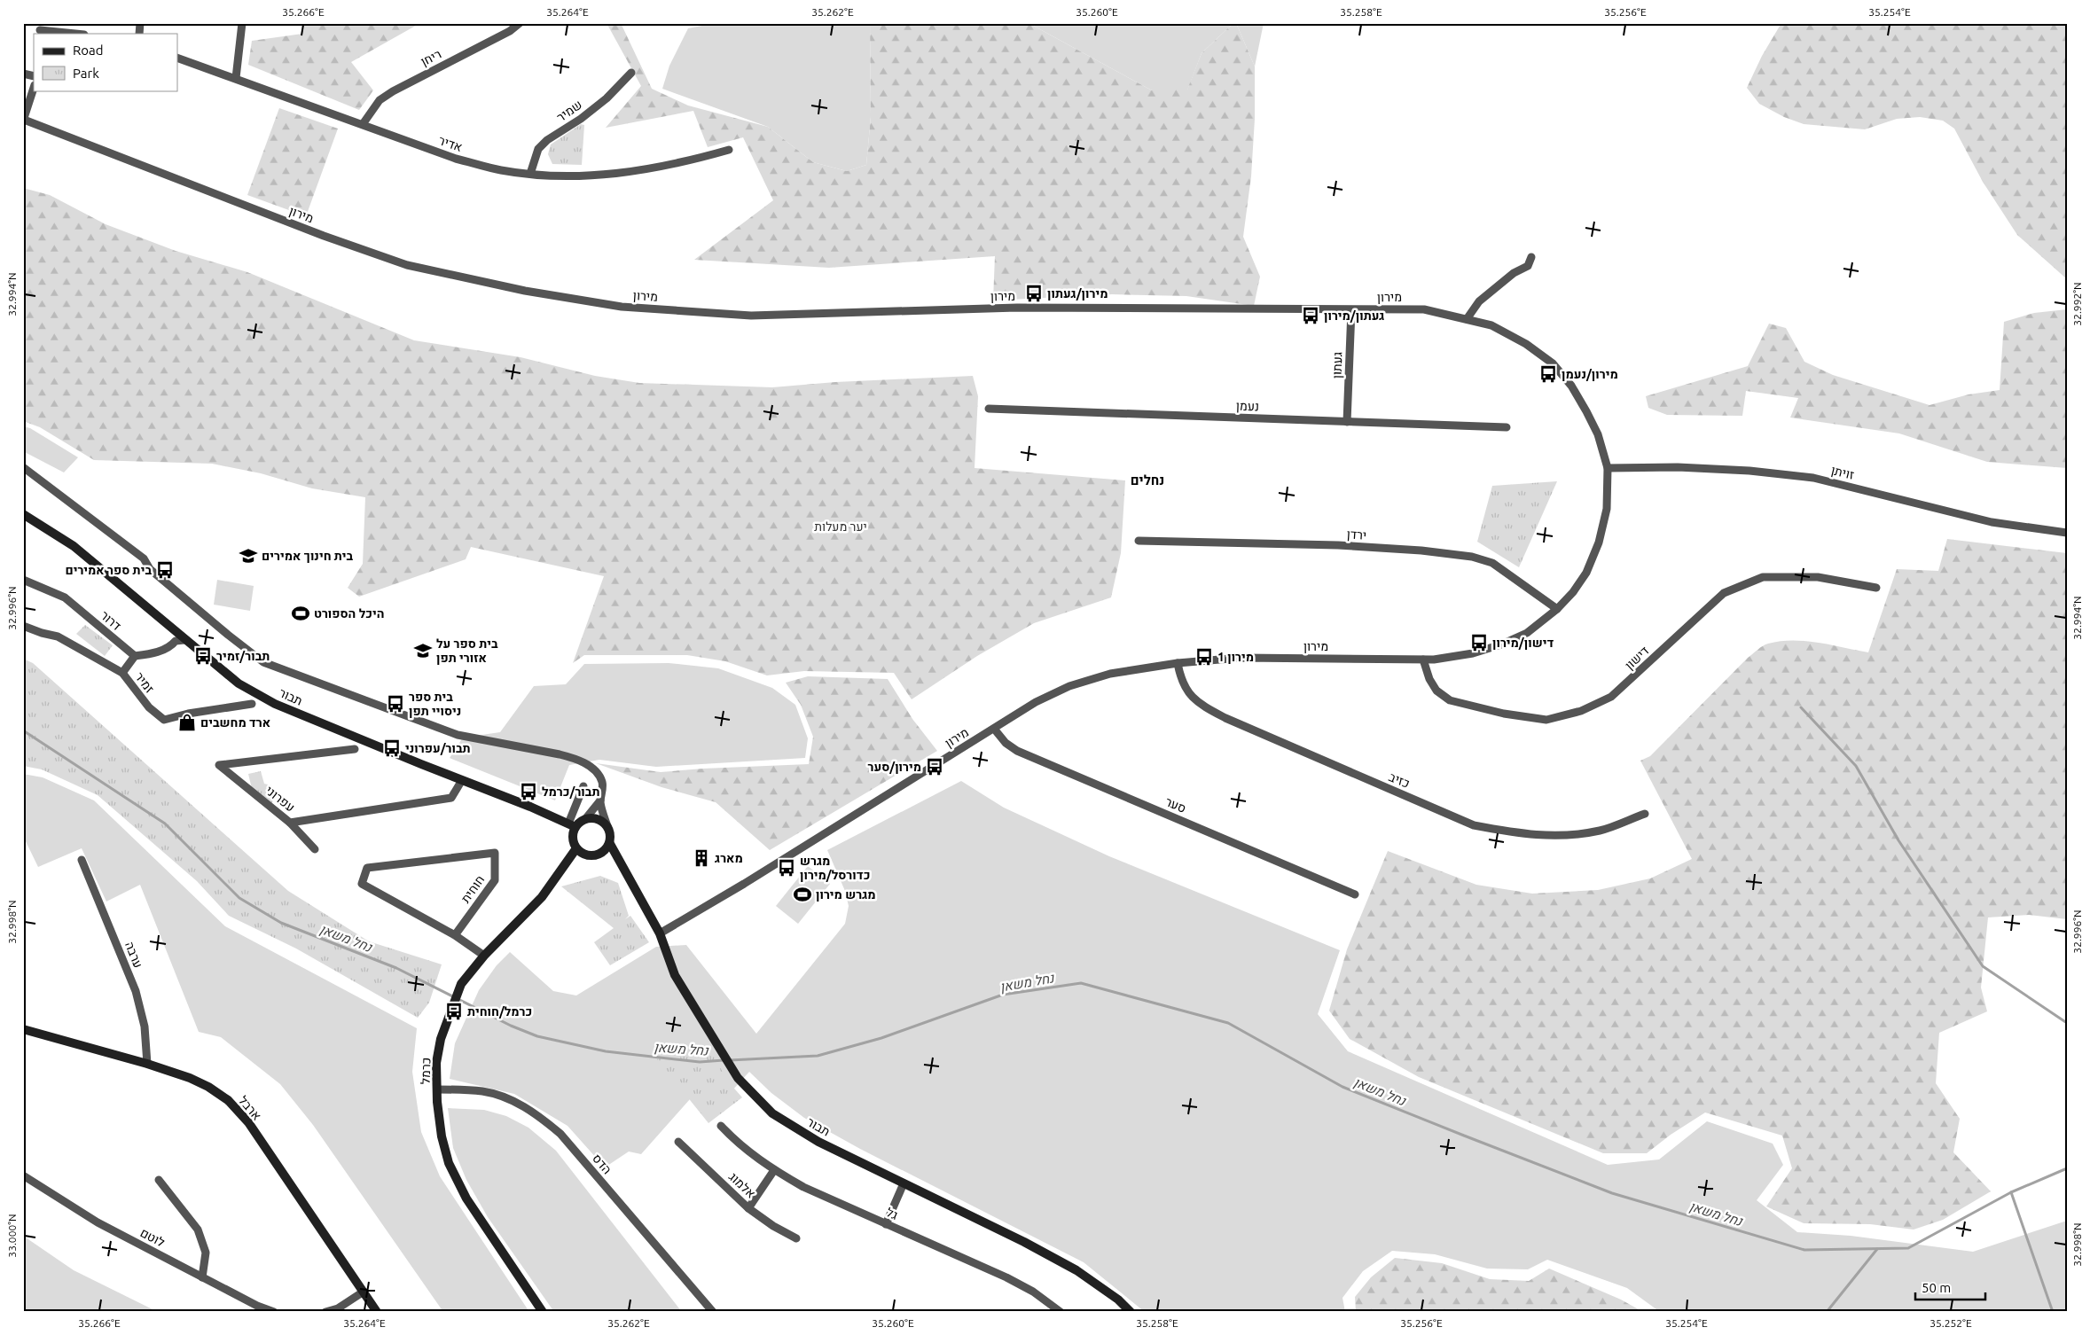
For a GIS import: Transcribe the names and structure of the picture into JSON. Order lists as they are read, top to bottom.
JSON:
{
  "streets": {
    "street": [
      "ריחן",
      "שמיר",
      "אדיר",
      "מירון",
      "געתון",
      "נעמן",
      "זויתן",
      "ירדן",
      "דרור",
      "דישון",
      "זמיר",
      "תבור",
      "כזיב",
      "עפרוני",
      "סער",
      "חוחית",
      "ערבה",
      "כרמל",
      "ארבל",
      "הדס",
      "אלמוג",
      "גל",
      "לוטם"
    ]
  },
  "crossings": [
    ["ריחן", "אדיר"],
    ["שמיר", "אדיר"],
    ["מירון", "געתון"],
    ["מירון", "זויתן"],
    ["מירון", "ירדן"],
    ["מירון", "דישון"],
    ["מירון", "תבור"],
    ["מירון", "כזיב"],
    ["מירון", "סער"],
    ["געתון", "נעמן"],
    ["תבור", "עפרוני"],
    ["תבור", "כרמל"],
    ["ערבה", "ארבל"],
    ["כרמל", "הדס"]
  ],
  "districts": ["נחלים"],
  "water": ["נחל משאן"],
  "parks": ["יער מעלות"],
  "places": {
    "bus stop": [
      "מירון/געתון",
      "געתון/מירון",
      "מירון/נעמן",
      "בית ספר אמירים",
      "דישון/מירון",
      "תבור/זמיר",
      "מירון 1",
      "בית ספר ניסויי תפן",
      "תבור/עפרוני",
      "מירון/סער",
      "תבור/כרמל",
      "מגרש כדורסל/מירון",
      "כרמל/חוחית"
    ],
    "school or university": ["בית חינוך אמירים", "בית ספר על אזורי תפן"],
    "sports": ["היכל הספורט", "מגרש מירון"],
    "shop": ["ארד מחשבים"],
    "building": ["מארג"]
  },
  "legend": ["Road", "Park"],
  "scale_bar": "50 m",
  "coordinates": [
    "35.266°E",
    "35.264°E",
    "35.262°E",
    "35.260°E",
    "35.258°E",
    "35.256°E",
    "35.254°E",
    "32.994°N",
    "32.992°N",
    "32.996°N",
    "32.998°N",
    "33.000°N",
    "35.252°E"
  ]
}
